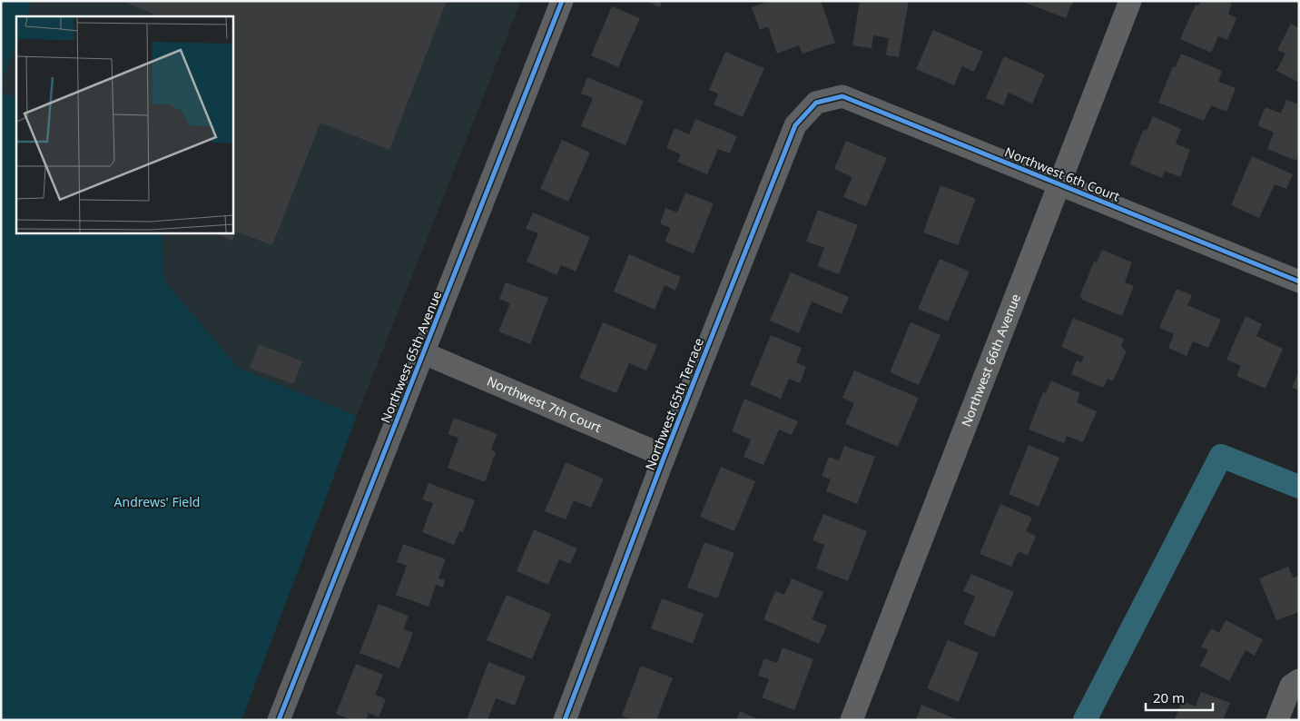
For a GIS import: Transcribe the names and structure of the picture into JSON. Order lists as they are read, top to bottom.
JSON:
{
  "streets": {
    "street": [
      "Northwest 6th Court",
      "Northwest 65th Avenue",
      "Northwest 66th Avenue",
      "Northwest 65th Terrace",
      "Northwest 7th Court"
    ]
  },
  "crossings": [
    ["Northwest 6th Court", "Northwest 66th Avenue"],
    ["Northwest 6th Court", "Northwest 65th Terrace"],
    ["Northwest 65th Avenue", "Northwest 7th Court"],
    ["Northwest 65th Terrace", "Northwest 7th Court"]
  ],
  "parks": ["Andrews' Field"],
  "scale_bar": "20 m"
}
